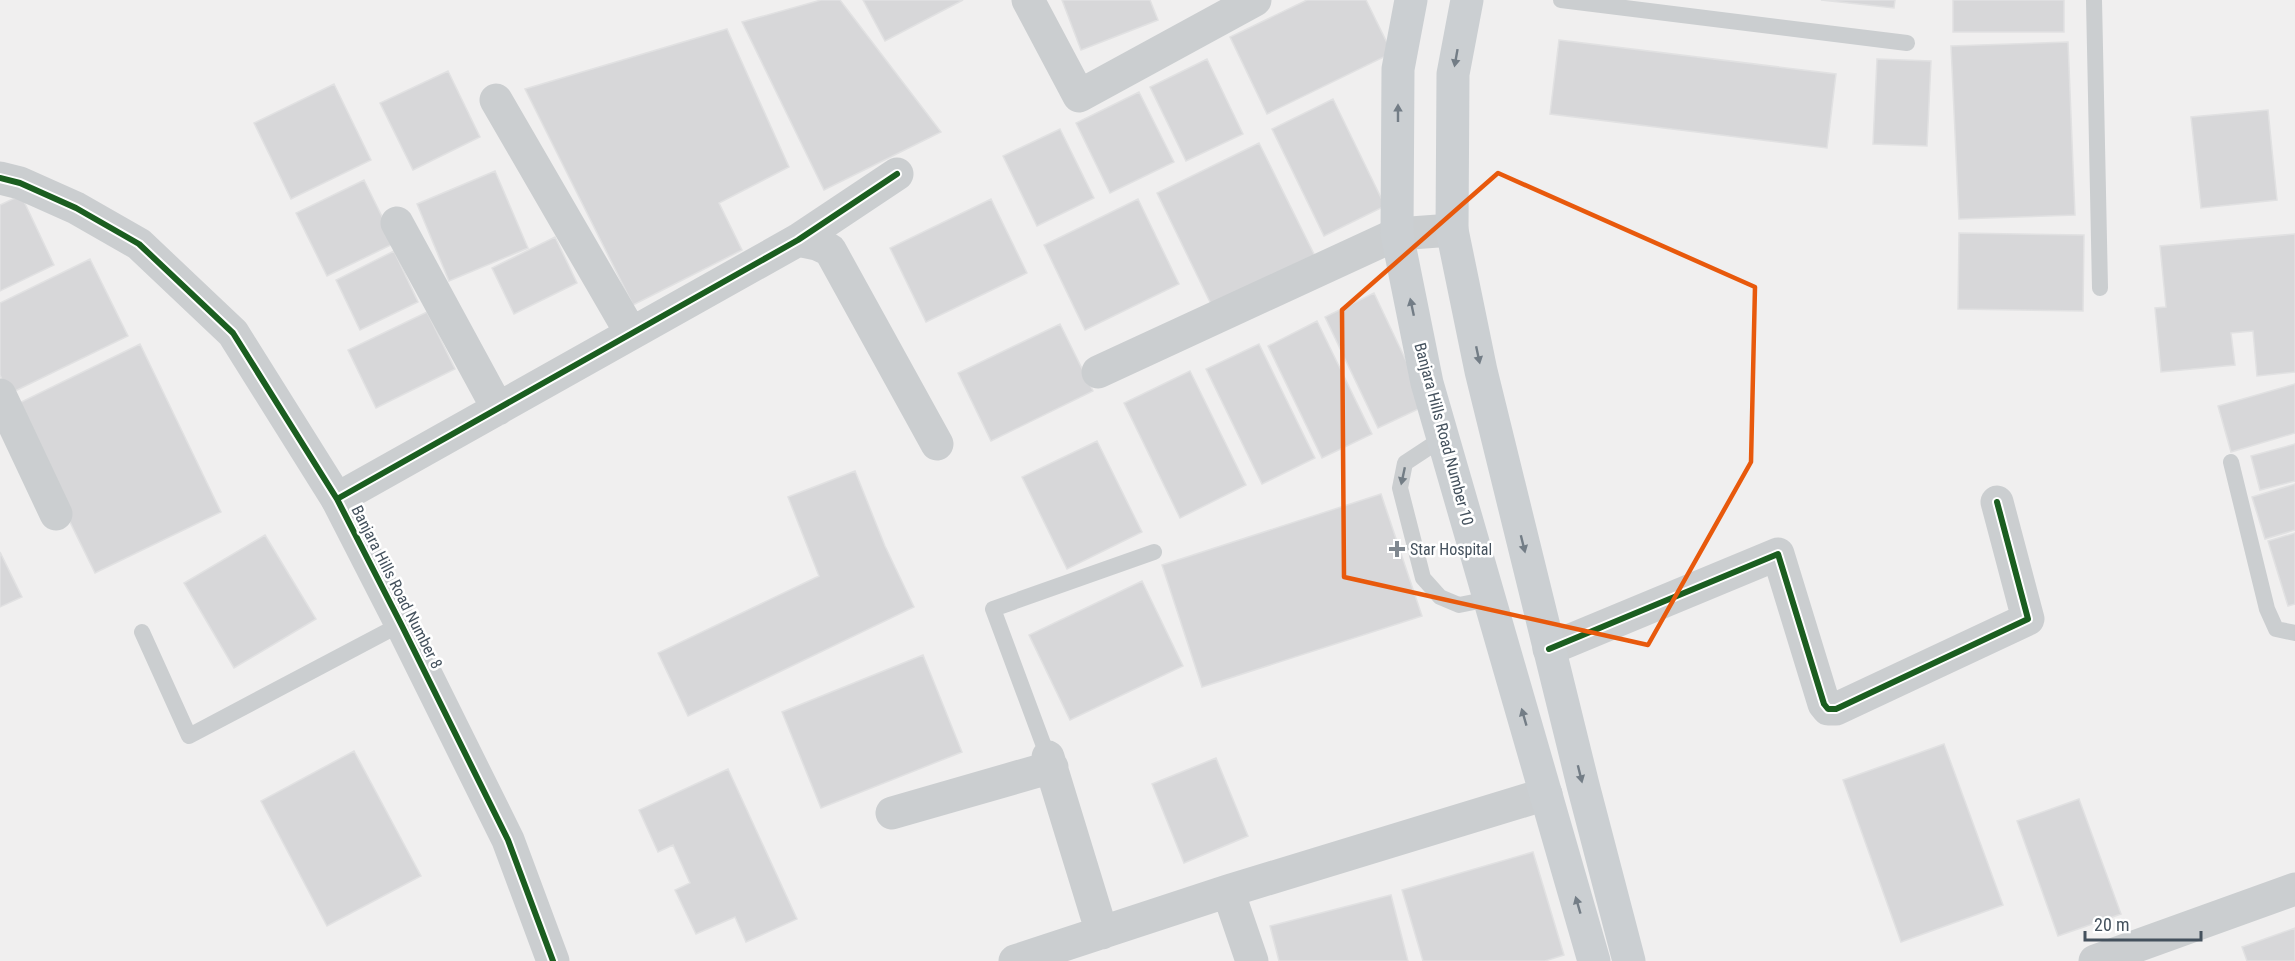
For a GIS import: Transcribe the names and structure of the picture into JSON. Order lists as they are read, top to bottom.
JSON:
{
  "streets": {
    "main road": ["Banjara Hills Road Number 10"],
    "street": ["Banjara Hills Road Number 8"]
  },
  "places": {
    "health": ["Star Hospital"]
  },
  "scale_bar": "20 m"
}
